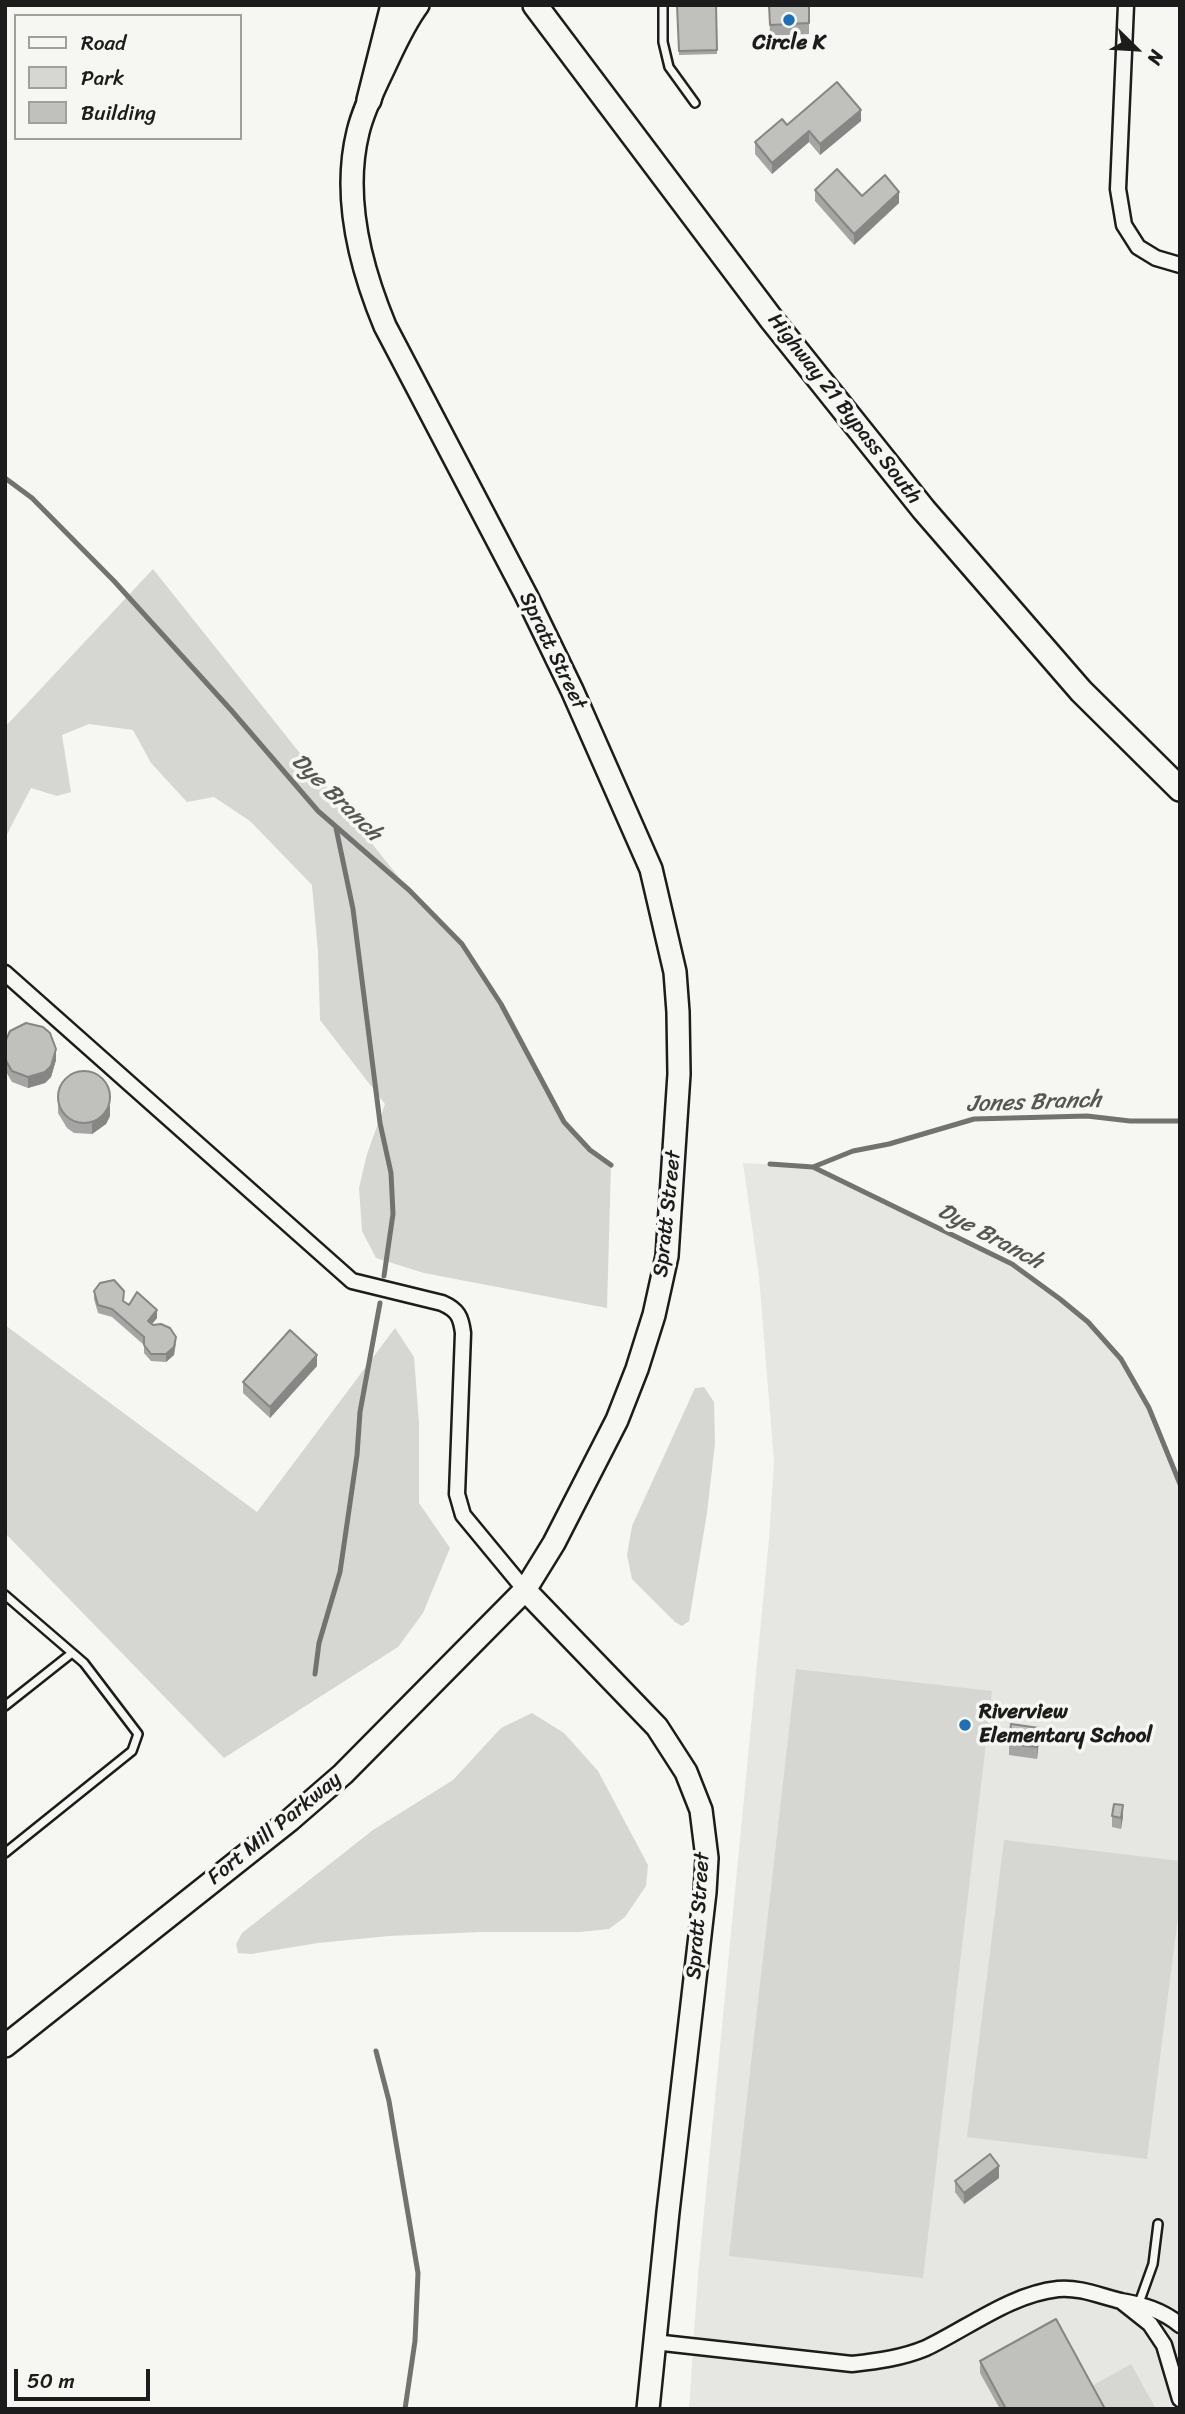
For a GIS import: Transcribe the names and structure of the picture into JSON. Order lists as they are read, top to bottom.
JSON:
{
  "streets": {
    "main road": ["Highway 21 Bypass South", "Spratt Street", "Fort Mill Parkway"]
  },
  "crossings": [
    ["Spratt Street", "Fort Mill Parkway"]
  ],
  "water": ["Dye Branch", "Jones Branch"],
  "places": ["Circle K", "Riverview Elementary School"],
  "legend": ["Road", "Park", "Building"],
  "scale_bar": "50 m",
  "north": "bottom right"
}
